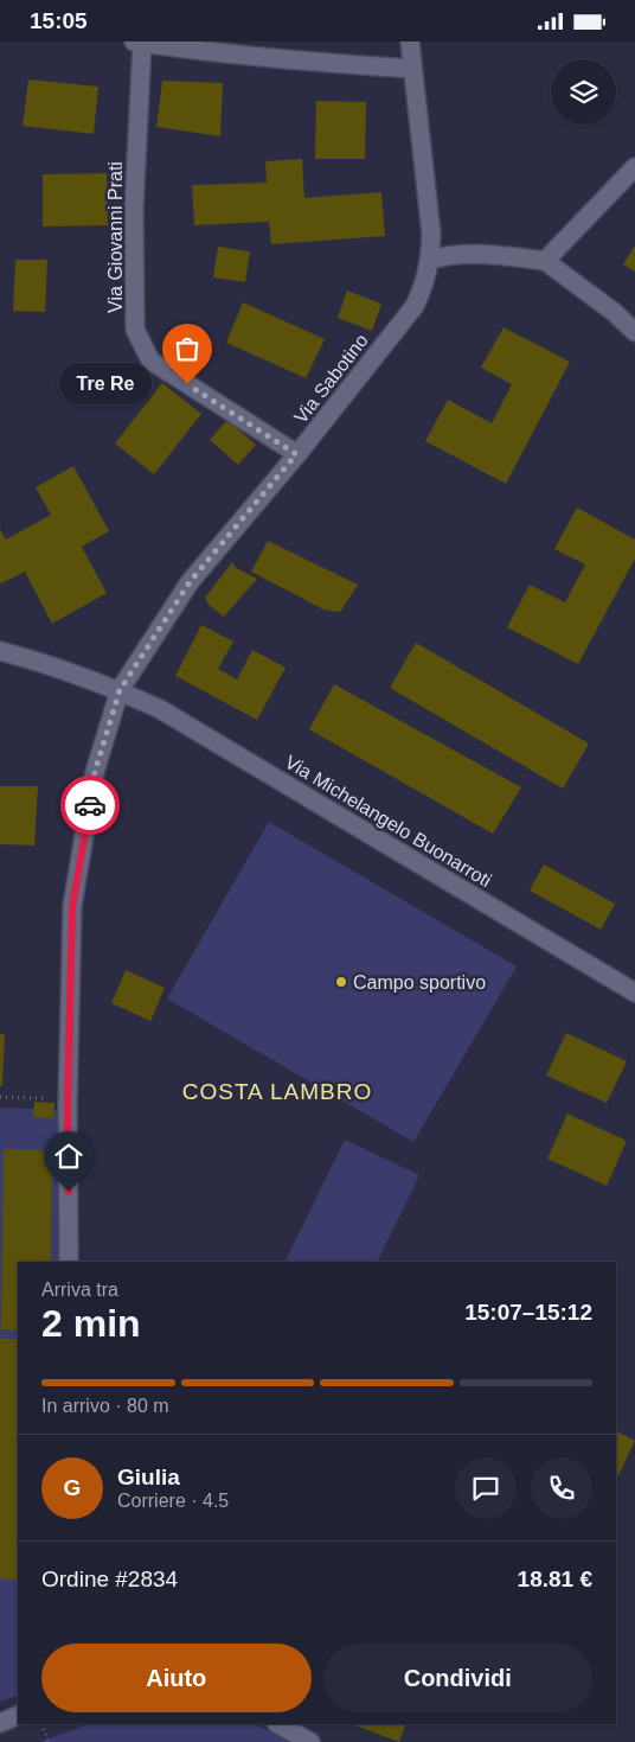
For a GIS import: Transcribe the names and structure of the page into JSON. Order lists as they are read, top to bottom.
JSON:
{
  "streets": {
    "street": ["Via Giovanni Prati", "Via Sabotino", "Via Michelangelo Buonarroti"]
  },
  "crossings": [
    ["Via Giovanni Prati", "Via Sabotino"],
    ["Via Sabotino", "Via Michelangelo Buonarroti"]
  ],
  "districts": ["COSTA LAMBRO"],
  "places": ["Tre Re", "Campo sportivo"],
  "page": {
    "status": "15:05",
    "bubble": "Tre Re",
    "heading": ["2 min", "Arriva tra", "15:07–15:12"],
    "panel": [
      "Giulia",
      "Corriere · 4.5",
      "Ordine #2834",
      "18.81 €"
    ],
    "bar": "In arrivo · 80 m",
    "round": "G",
    "buttons": ["Aiuto", "Condividi"]
  }
}
